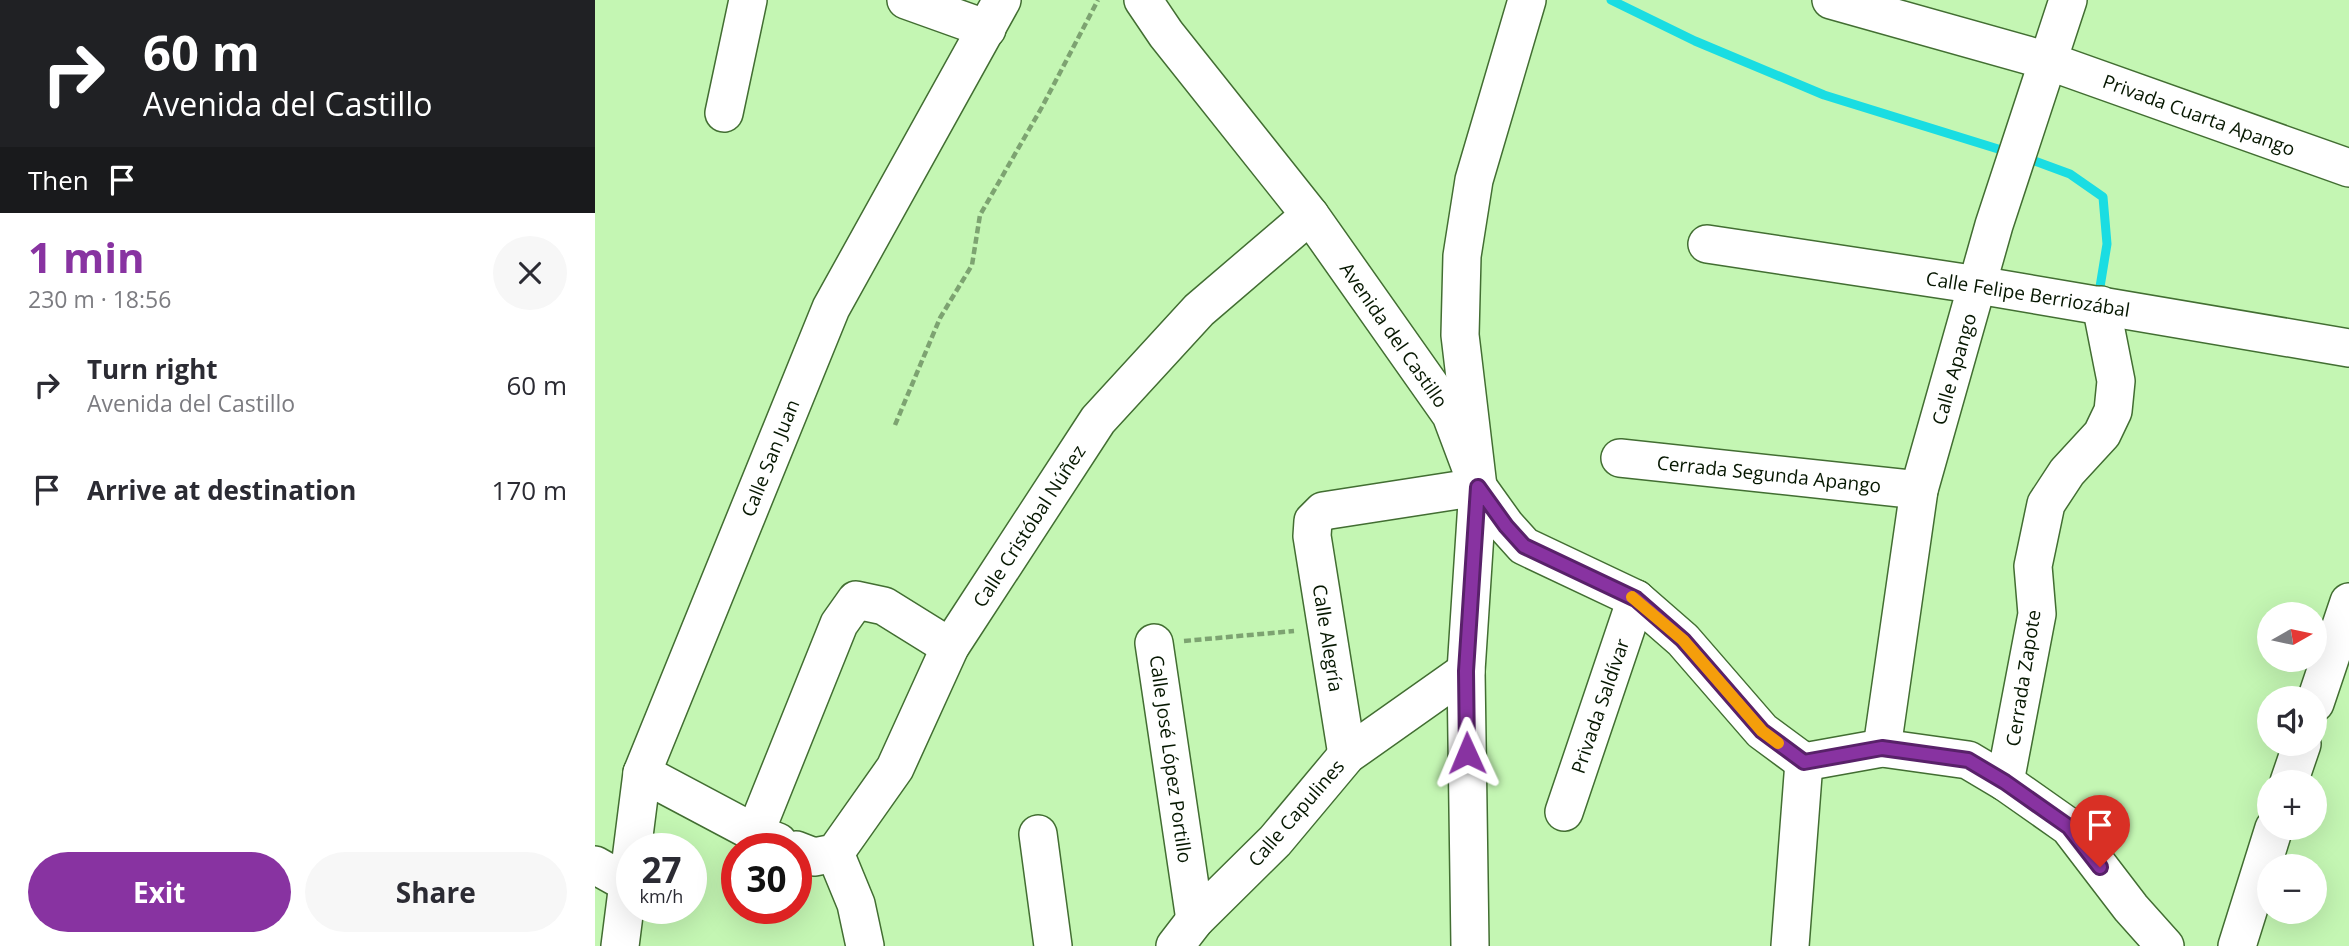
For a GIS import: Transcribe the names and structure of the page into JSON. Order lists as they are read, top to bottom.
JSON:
{
  "streets": {
    "street": [
      "Privada Cuarta Apango",
      "Calle Felipe Berriozábal",
      "Avenida del Castillo",
      "Calle Apango",
      "Calle San Juan",
      "Cerrada Segunda Apango",
      "Calle Cristóbal Núñez",
      "Calle Alegría",
      "Cerrada Zapote",
      "Privada Saldívar",
      "Calle José López Portillo",
      "Calle Capulines"
    ]
  },
  "crossings": [
    ["Privada Cuarta Apango", "Calle Apango"],
    ["Calle Felipe Berriozábal", "Calle Apango"],
    ["Calle Felipe Berriozábal", "Cerrada Zapote"],
    ["Avenida del Castillo", "Calle Cristóbal Núñez"],
    ["Avenida del Castillo", "Calle Alegría"],
    ["Avenida del Castillo", "Privada Saldívar"],
    ["Calle Apango", "Cerrada Segunda Apango"],
    ["Calle Alegría", "Calle José López Portillo"],
    ["Calle Alegría", "Calle Capulines"],
    ["Calle José López Portillo", "Calle Capulines"]
  ],
  "north": "right",
  "page": {
    "turn": ["60 m", "Avenida del Castillo"],
    "then": "Then",
    "heading": ["1 min", "230 m · 18:56"],
    "list": [
      {
        "name": "Turn right",
        "note": "Avenida del Castillo",
        "value": "60 m"
      },
      {
        "name": "Arrive at destination",
        "value": "170 m"
      }
    ],
    "map_buttons": ["+", "−"],
    "speed": "27 km/h",
    "limit": "30",
    "buttons": ["Exit", "Share"]
  }
}
